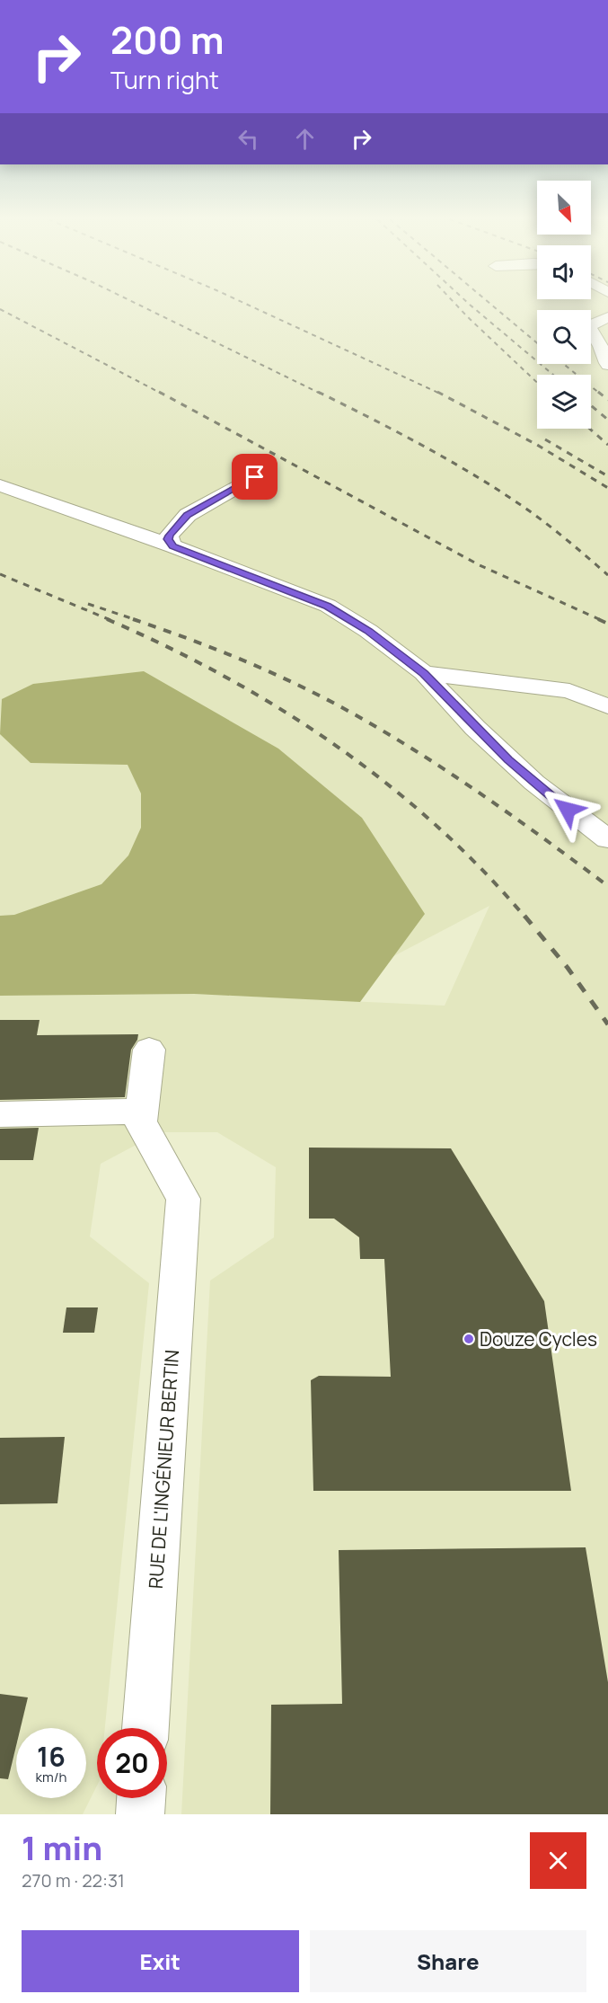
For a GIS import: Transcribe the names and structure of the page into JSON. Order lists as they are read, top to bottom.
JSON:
{
  "streets": {
    "street": ["RUE DE L'INGÉNIEUR BERTIN"]
  },
  "places": ["Douze Cycles"],
  "north": "bottom right",
  "page": {
    "turn": ["200 m", "Turn right"],
    "speed": "16 km/h",
    "limit": "20",
    "heading": ["1 min", "270 m · 22:31"],
    "buttons": ["Exit", "Share"]
  }
}
